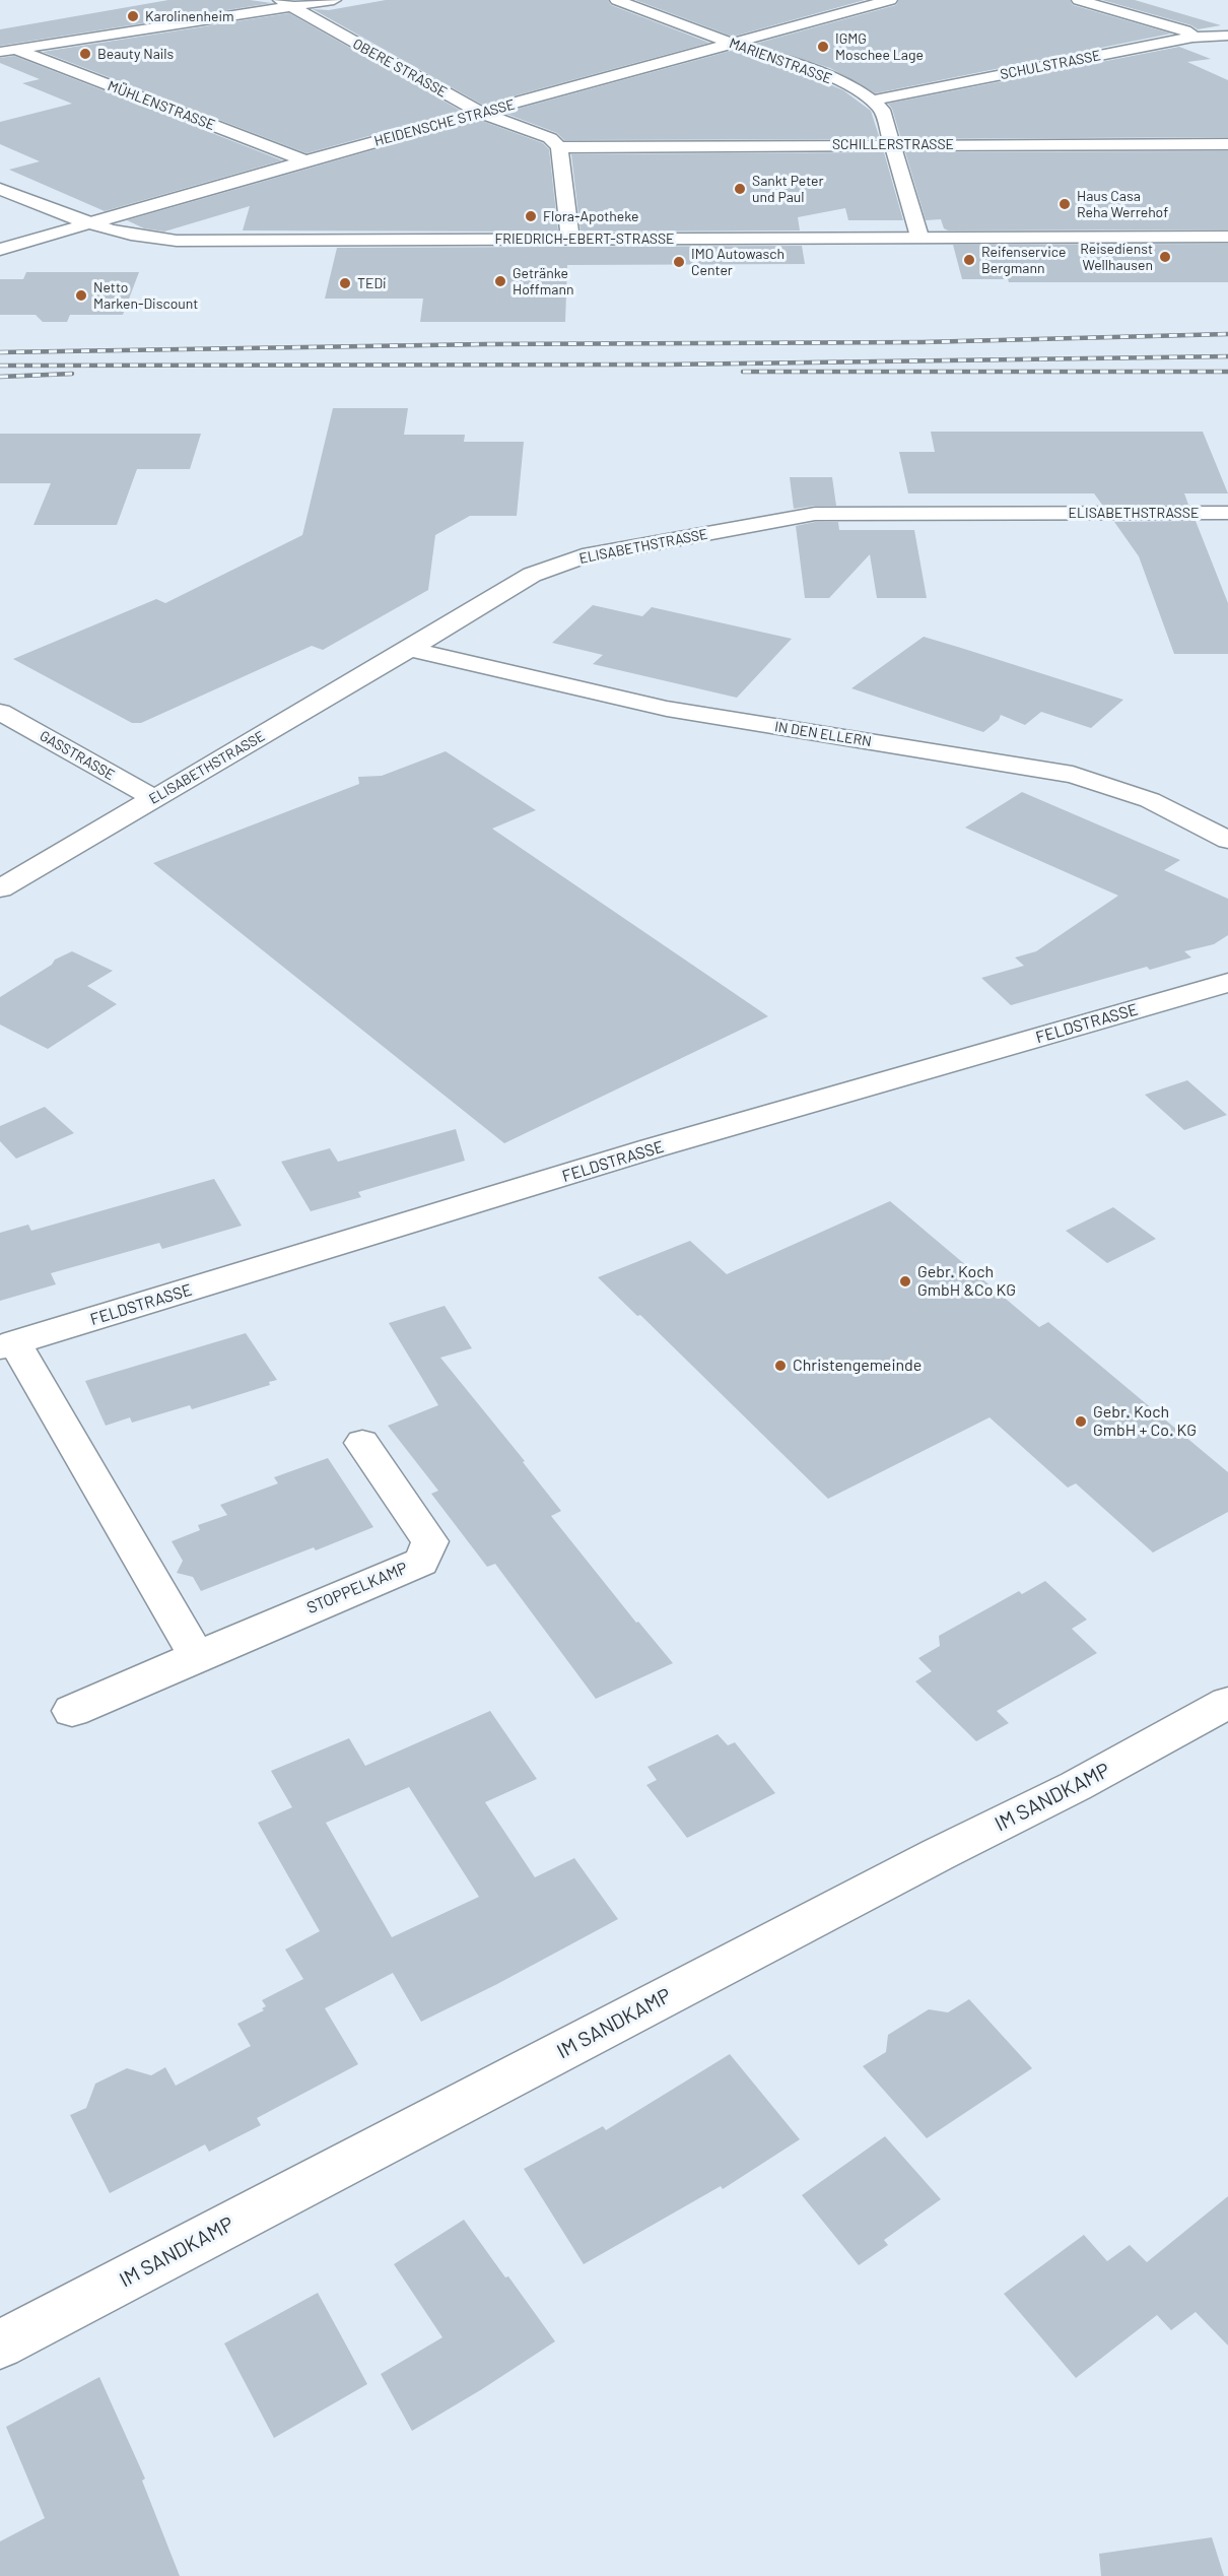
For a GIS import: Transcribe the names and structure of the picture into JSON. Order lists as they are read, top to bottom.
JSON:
{
  "streets": {
    "street": [
      "MARIENSTRASSE",
      "SCHULSTRASSE",
      "OBERE STRASSE",
      "MÜHLENSTRASSE",
      "HEIDENSCHE STRASSE",
      "SCHILLERSTRASSE",
      "FRIEDRICH-EBERT-STRASSE",
      "ELISABETHSTRASSE",
      "IN DEN ELLERN",
      "GASSTRASSE",
      "FELDSTRASSE",
      "STOPPELKAMP",
      "IM SANDKAMP"
    ]
  },
  "crossings": [
    ["MARIENSTRASSE", "SCHULSTRASSE"],
    ["MARIENSTRASSE", "HEIDENSCHE STRASSE"],
    ["OBERE STRASSE", "HEIDENSCHE STRASSE"],
    ["OBERE STRASSE", "SCHILLERSTRASSE"],
    ["MÜHLENSTRASSE", "HEIDENSCHE STRASSE"],
    ["HEIDENSCHE STRASSE", "FRIEDRICH-EBERT-STRASSE"],
    ["ELISABETHSTRASSE", "IN DEN ELLERN"],
    ["ELISABETHSTRASSE", "GASSTRASSE"]
  ],
  "places": [
    "Karolinenheim",
    "IGMG Moschee Lage",
    "Beauty Nails",
    "Sankt Peter und Paul",
    "Haus Casa Reha Werrehof",
    "Flora-Apotheke",
    "Reisedienst Wellhausen",
    "Reifenservice Bergmann",
    "IMO Autowasch Center",
    "Getränke Hoffmann",
    "TEDi",
    "Netto Marken-Discount",
    "Gebr. Koch GmbH &Co KG",
    "Christengemeinde",
    "Gebr. Koch GmbH + Co. KG"
  ]
}
